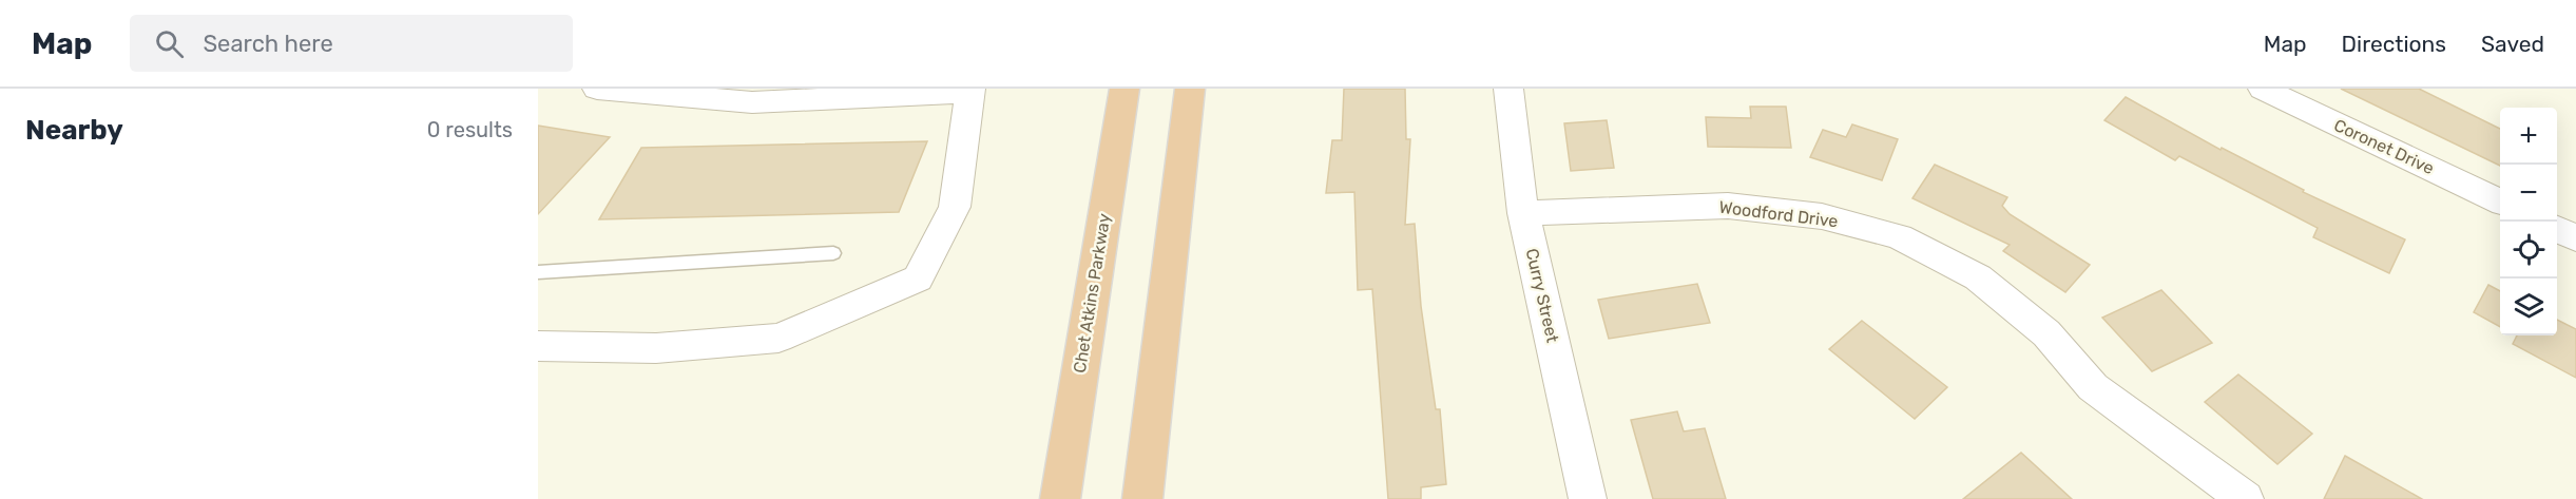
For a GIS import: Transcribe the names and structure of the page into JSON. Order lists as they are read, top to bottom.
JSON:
{
  "streets": {
    "highway": ["Chet Atkins Parkway"],
    "street": ["Coronet Drive", "Woodford Drive", "Curry Street"]
  },
  "crossings": [
    ["Woodford Drive", "Curry Street"]
  ],
  "page": {
    "header": "Map",
    "search": "Search here",
    "nav": ["Map", "Directions", "Saved"],
    "heading": ["Nearby", "0 results"],
    "map_buttons": ["+", "−"]
  }
}
